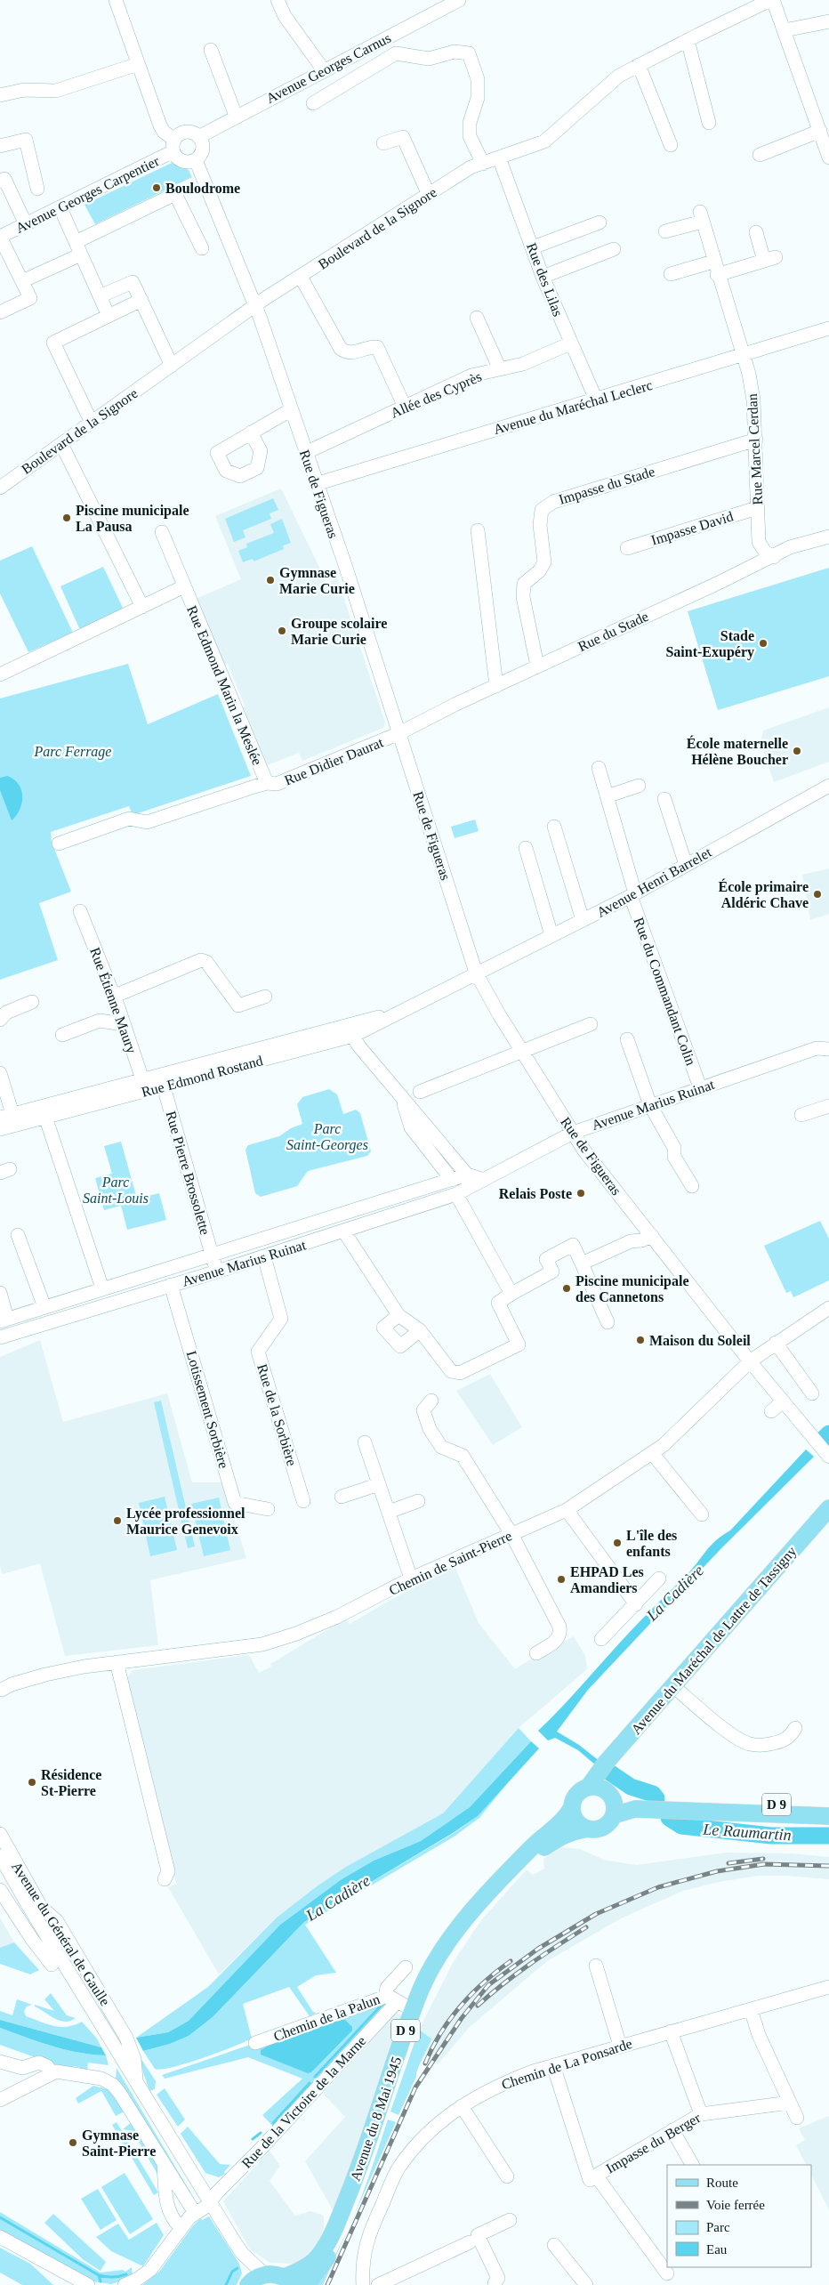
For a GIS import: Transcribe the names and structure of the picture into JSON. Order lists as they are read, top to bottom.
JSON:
{
  "streets": {
    "main road": ["Avenue du Maréchal de Lattre de Tassigny", "D 9", "Avenue du 8 Mai 1945"],
    "street": [
      "Avenue Georges Carnus",
      "Avenue Georges Carpentier",
      "Boulevard de la Signore",
      "Rue des Lilas",
      "Allée des Cyprès",
      "Avenue du Maréchal Leclerc",
      "Rue Marcel Cerdan",
      "Impasse du Stade",
      "Rue de Figueras",
      "Impasse David",
      "Rue du Stade",
      "Rue Edmond Marin la Meslée",
      "Rue Didier Daurat",
      "Avenue Henri Barrelet",
      "Rue du Commandant Colin",
      "Rue Étienne Maury",
      "Rue Edmond Rostand",
      "Avenue Marius Ruinat",
      "Rue Pierre Brossolette",
      "Lotissement Sorbière",
      "Rue de la Sorbière",
      "Chemin de Saint-Pierre",
      "Avenue du Général de Gaulle",
      "Chemin de la Palun",
      "Chemin de La Ponsarde",
      "Rue de la Victoire de la Marne",
      "Impasse du Berger"
    ]
  },
  "crossings": [
    ["Avenue Georges Carnus", "Avenue Georges Carpentier"],
    ["Avenue Georges Carnus", "Rue de Figueras"],
    ["Avenue Georges Carpentier", "Rue de Figueras"],
    ["Boulevard de la Signore", "Rue des Lilas"],
    ["Boulevard de la Signore", "Rue de Figueras"],
    ["Rue des Lilas", "Allée des Cyprès"],
    ["Rue des Lilas", "Avenue du Maréchal Leclerc"],
    ["Allée des Cyprès", "Rue de Figueras"],
    ["Avenue du Maréchal Leclerc", "Rue Marcel Cerdan"],
    ["Avenue du Maréchal Leclerc", "Rue de Figueras"],
    ["Rue Marcel Cerdan", "Impasse du Stade"],
    ["Rue Marcel Cerdan", "Impasse David"],
    ["Rue Marcel Cerdan", "Rue du Stade"],
    ["Impasse du Stade", "Rue du Stade"],
    ["Rue de Figueras", "Rue du Stade"],
    ["Rue de Figueras", "Rue Didier Daurat"],
    ["Rue de Figueras", "Avenue Henri Barrelet"],
    ["Rue de Figueras", "Rue Edmond Rostand"],
    ["Rue de Figueras", "Avenue Marius Ruinat"],
    ["Rue de Figueras", "Chemin de Saint-Pierre"],
    ["Rue du Stade", "Rue Didier Daurat"],
    ["Rue Edmond Marin la Meslée", "Rue Didier Daurat"],
    ["Avenue Henri Barrelet", "Rue du Commandant Colin"],
    ["Avenue Henri Barrelet", "Rue Edmond Rostand"],
    ["Rue du Commandant Colin", "Avenue Marius Ruinat"],
    ["Rue Étienne Maury", "Rue Edmond Rostand"],
    ["Rue Edmond Rostand", "Rue Pierre Brossolette"],
    ["Avenue Marius Ruinat", "Rue Pierre Brossolette"],
    ["Avenue Marius Ruinat", "Lotissement Sorbière"],
    ["Avenue Marius Ruinat", "Rue de la Sorbière"],
    ["Avenue du Maréchal de Lattre de Tassigny", "D 9"],
    ["Avenue du Maréchal de Lattre de Tassigny", "Avenue du 8 Mai 1945"],
    ["D 9", "Avenue du 8 Mai 1945"],
    ["Avenue du Général de Gaulle", "Rue de la Victoire de la Marne"],
    ["Chemin de la Palun", "Rue de la Victoire de la Marne"]
  ],
  "water": ["La Cadière", "Le Raumartin"],
  "parks": ["Parc Ferrage", "Parc Saint-Georges", "Parc Saint-Louis"],
  "places": [
    "Boulodrome",
    "Piscine municipale La Pausa",
    "Gymnase Marie Curie",
    "Groupe scolaire Marie Curie",
    "Stade Saint-Exupéry",
    "École maternelle Hélène Boucher",
    "École primaire Aldéric Chave",
    "Relais Poste",
    "Piscine municipale des Cannetons",
    "Maison du Soleil",
    "Lycée professionnel Maurice Genevoix",
    "L'île des enfants",
    "EHPAD Les Amandiers",
    "Résidence St-Pierre",
    "Gymnase Saint-Pierre"
  ],
  "legend": [
    "Route",
    "Voie ferrée",
    "Parc",
    "Eau"
  ]
}
